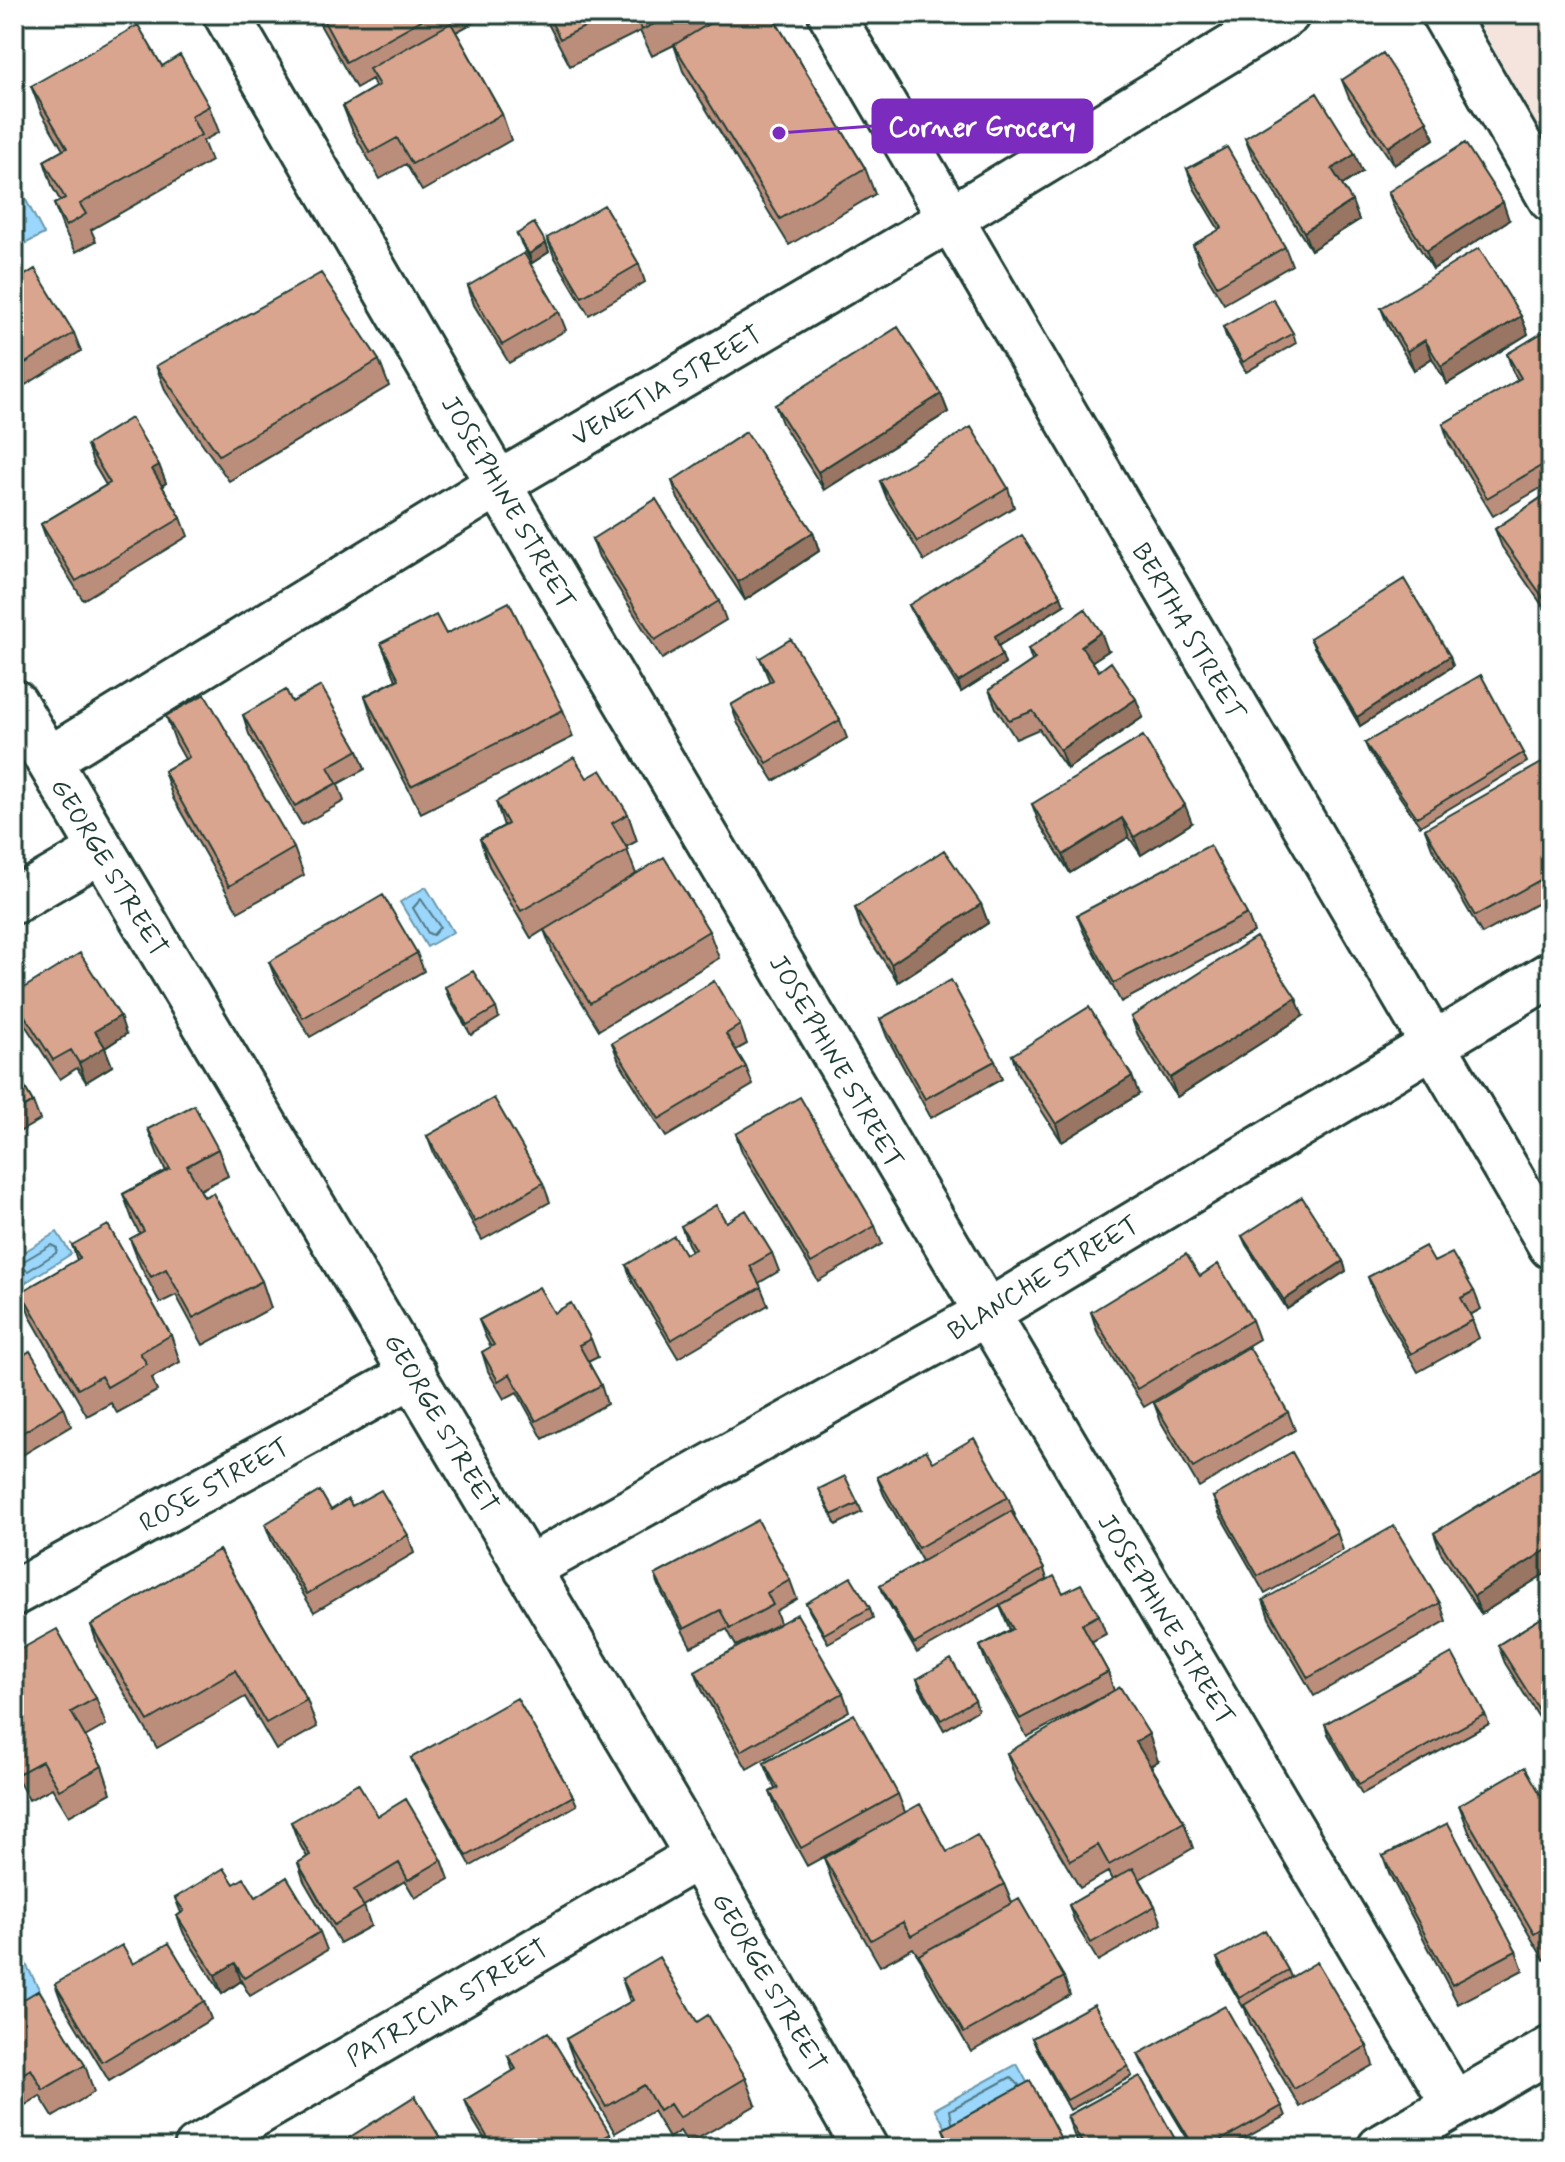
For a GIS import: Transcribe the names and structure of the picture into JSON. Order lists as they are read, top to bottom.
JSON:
{
  "streets": {
    "street": [
      "VENETIA STREET",
      "JOSEPHINE STREET",
      "BERTHA STREET",
      "GEORGE STREET",
      "BLANCHE STREET",
      "ROSE STREET",
      "PATRICIA STREET"
    ]
  },
  "crossings": [
    ["VENETIA STREET", "JOSEPHINE STREET"],
    ["VENETIA STREET", "BERTHA STREET"],
    ["VENETIA STREET", "GEORGE STREET"],
    ["JOSEPHINE STREET", "BLANCHE STREET"],
    ["BERTHA STREET", "BLANCHE STREET"],
    ["GEORGE STREET", "BLANCHE STREET"],
    ["GEORGE STREET", "ROSE STREET"],
    ["GEORGE STREET", "PATRICIA STREET"]
  ],
  "places": ["Corner Grocery"]
}
